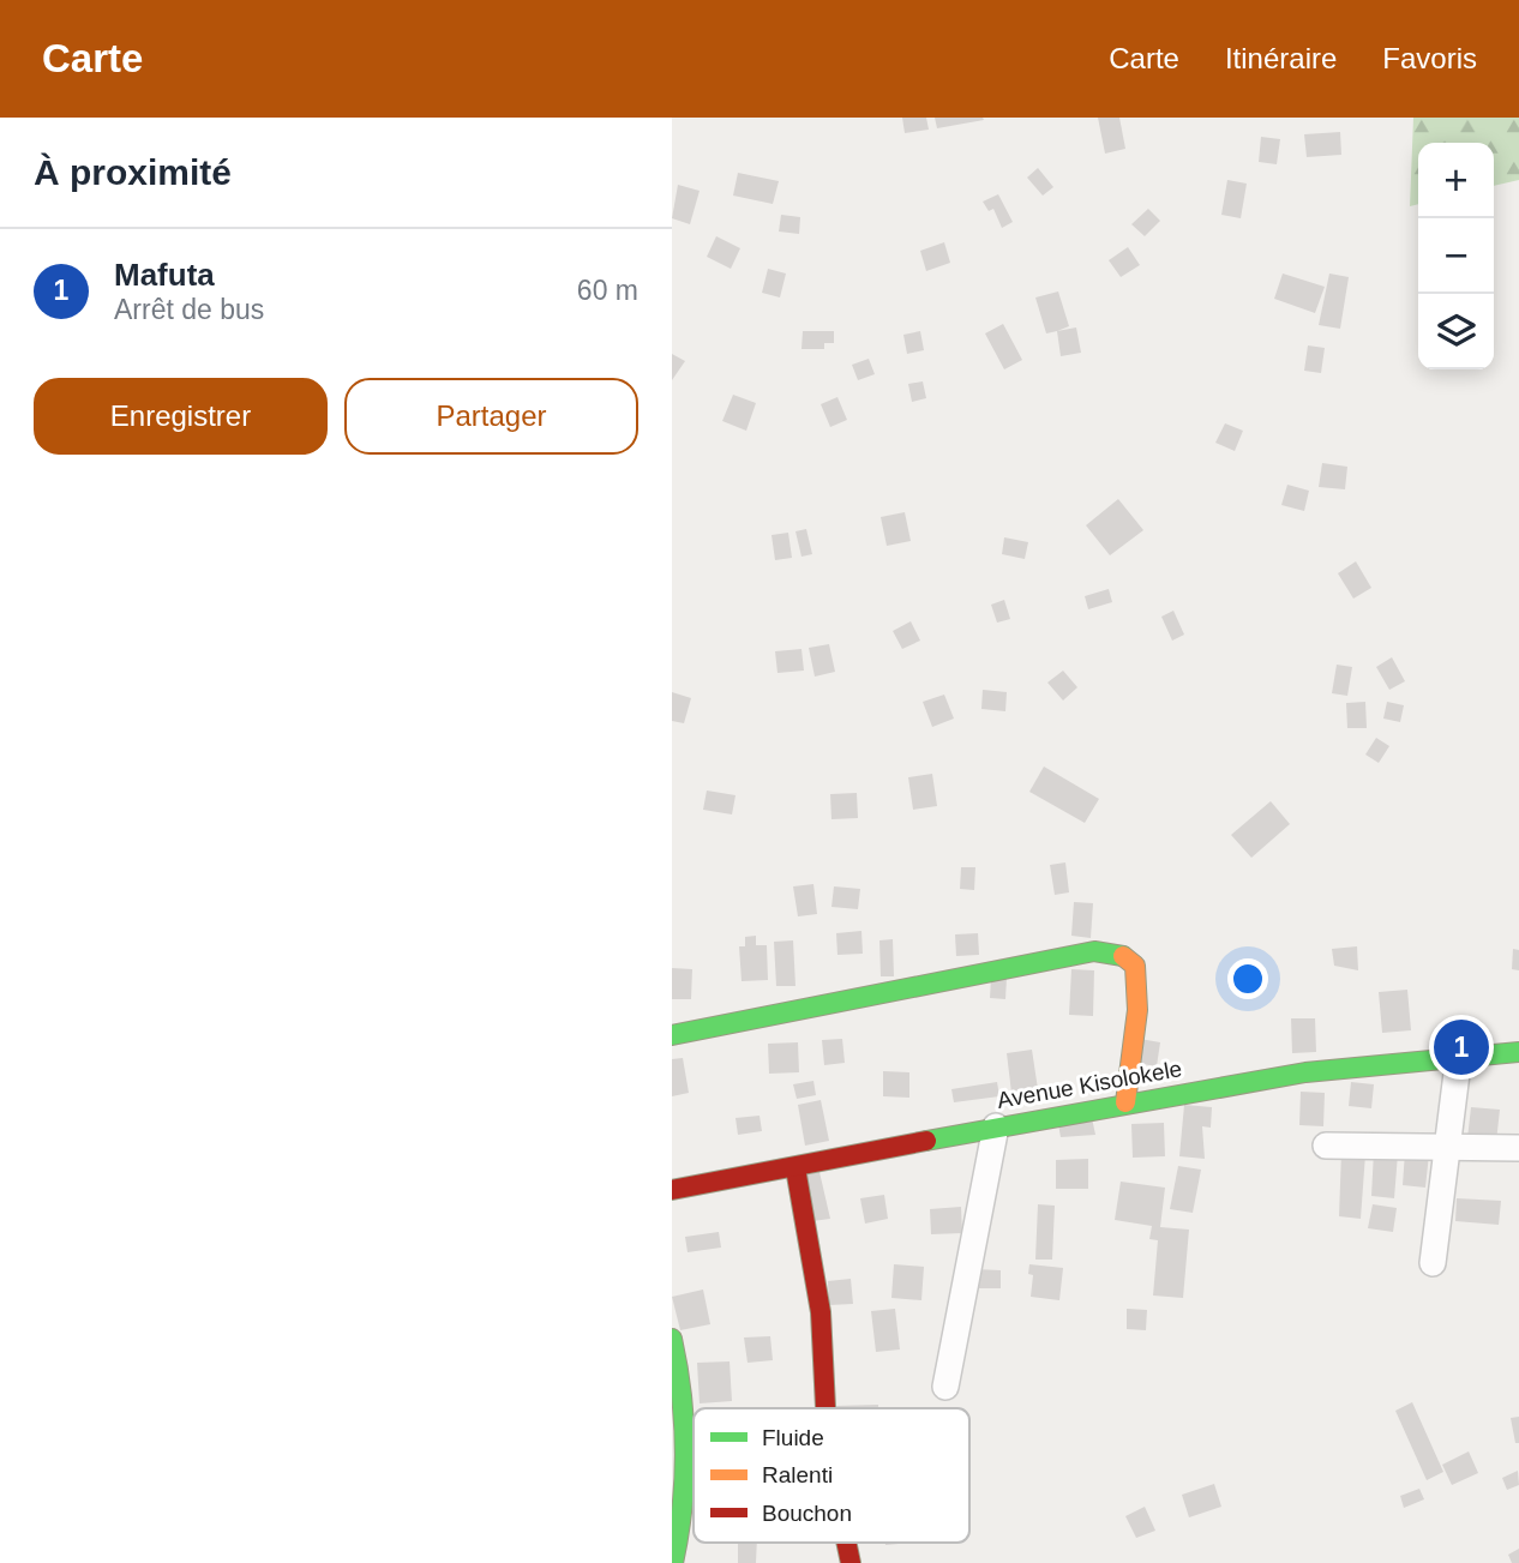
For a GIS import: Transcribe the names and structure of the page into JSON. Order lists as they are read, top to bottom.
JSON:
{
  "streets": {
    "street": ["Avenue Kisolokele"]
  },
  "legend": ["Fluide", "Ralenti", "Bouchon"],
  "page": {
    "header": "Carte",
    "nav": ["Carte", "Itinéraire", "Favoris"],
    "heading": "À proximité",
    "map_buttons": ["+", "−"],
    "list": [
      {
        "mark": "1",
        "name": "Mafuta",
        "note": "Arrêt de bus",
        "value": "60 m"
      }
    ],
    "buttons": ["Enregistrer", "Partager"],
    "pins": "1"
  }
}
